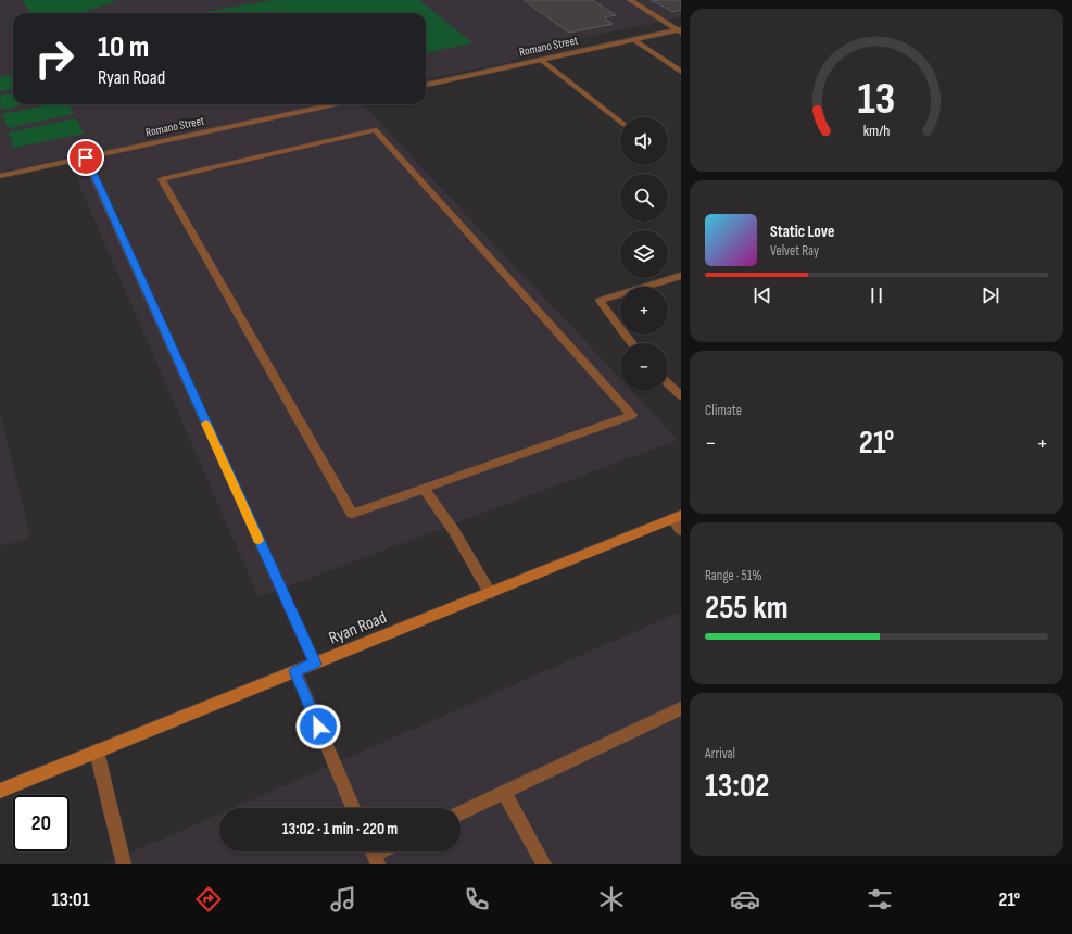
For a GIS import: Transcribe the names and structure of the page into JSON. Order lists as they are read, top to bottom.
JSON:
{
  "streets": {
    "main road": ["Ryan Road"],
    "street": ["Romano Street"]
  },
  "page": {
    "turn": ["10 m", "Ryan Road"],
    "map_buttons": ["+", "−"],
    "song": ["Static Love", "Velvet Ray"],
    "tile": [
      "Climate",
      ["Range · 51%", "255 km"],
      ["Arrival", "13:02"]
    ],
    "heat": ["−", "21°", "+"],
    "limit": "20",
    "trip": "13:02 · 1 min · 220 m",
    "tabs": ["13:01", "21°"],
    "gauge": ["13", "km/h"]
  }
}
